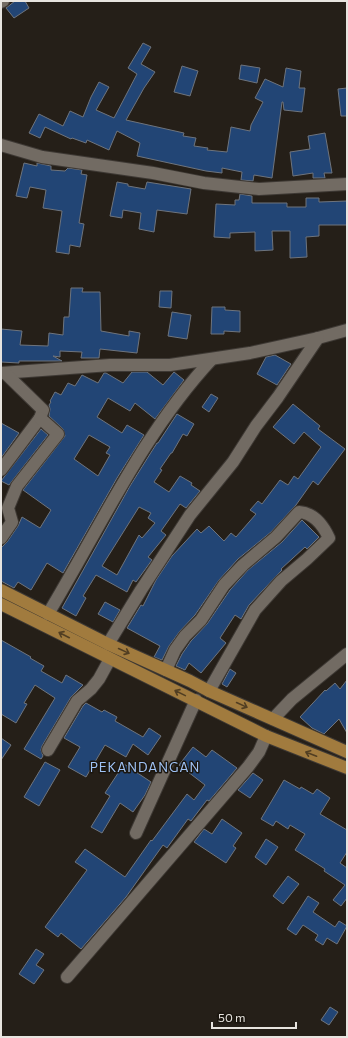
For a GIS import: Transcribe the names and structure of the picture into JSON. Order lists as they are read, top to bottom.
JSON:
{
  "districts": ["PEKANDANGAN"],
  "scale_bar": "50 m"
}
